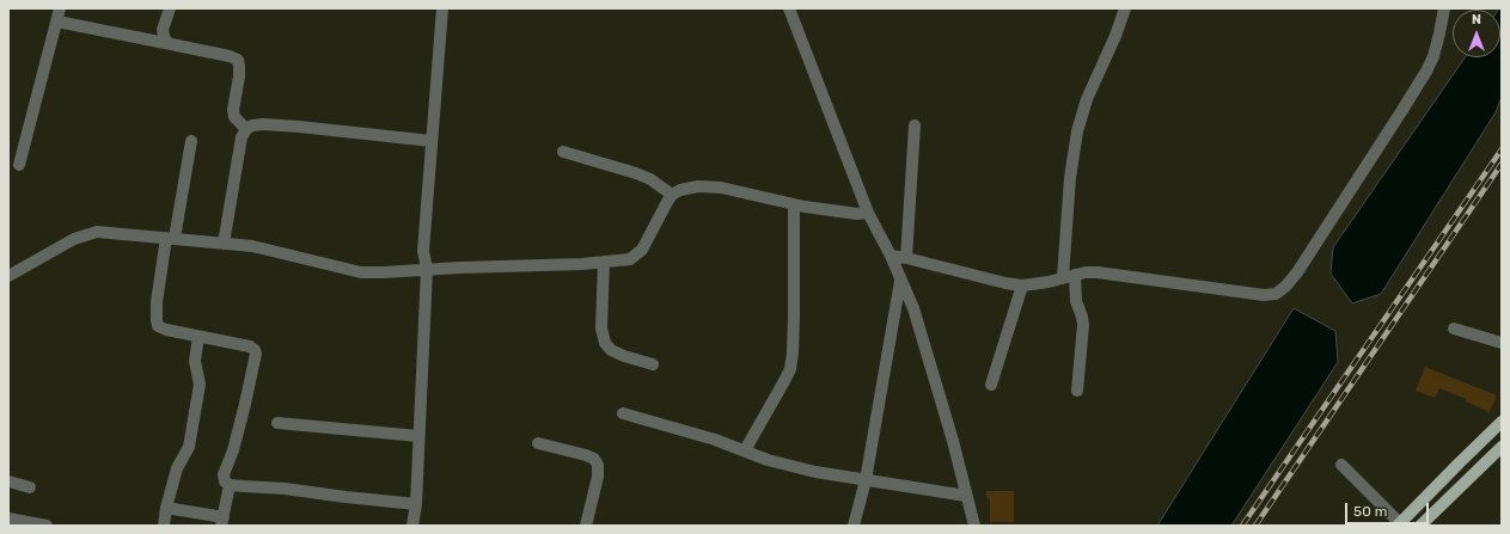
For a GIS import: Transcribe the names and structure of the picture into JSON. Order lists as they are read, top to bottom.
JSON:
{
  "scale_bar": "50 m",
  "north": "top"
}
